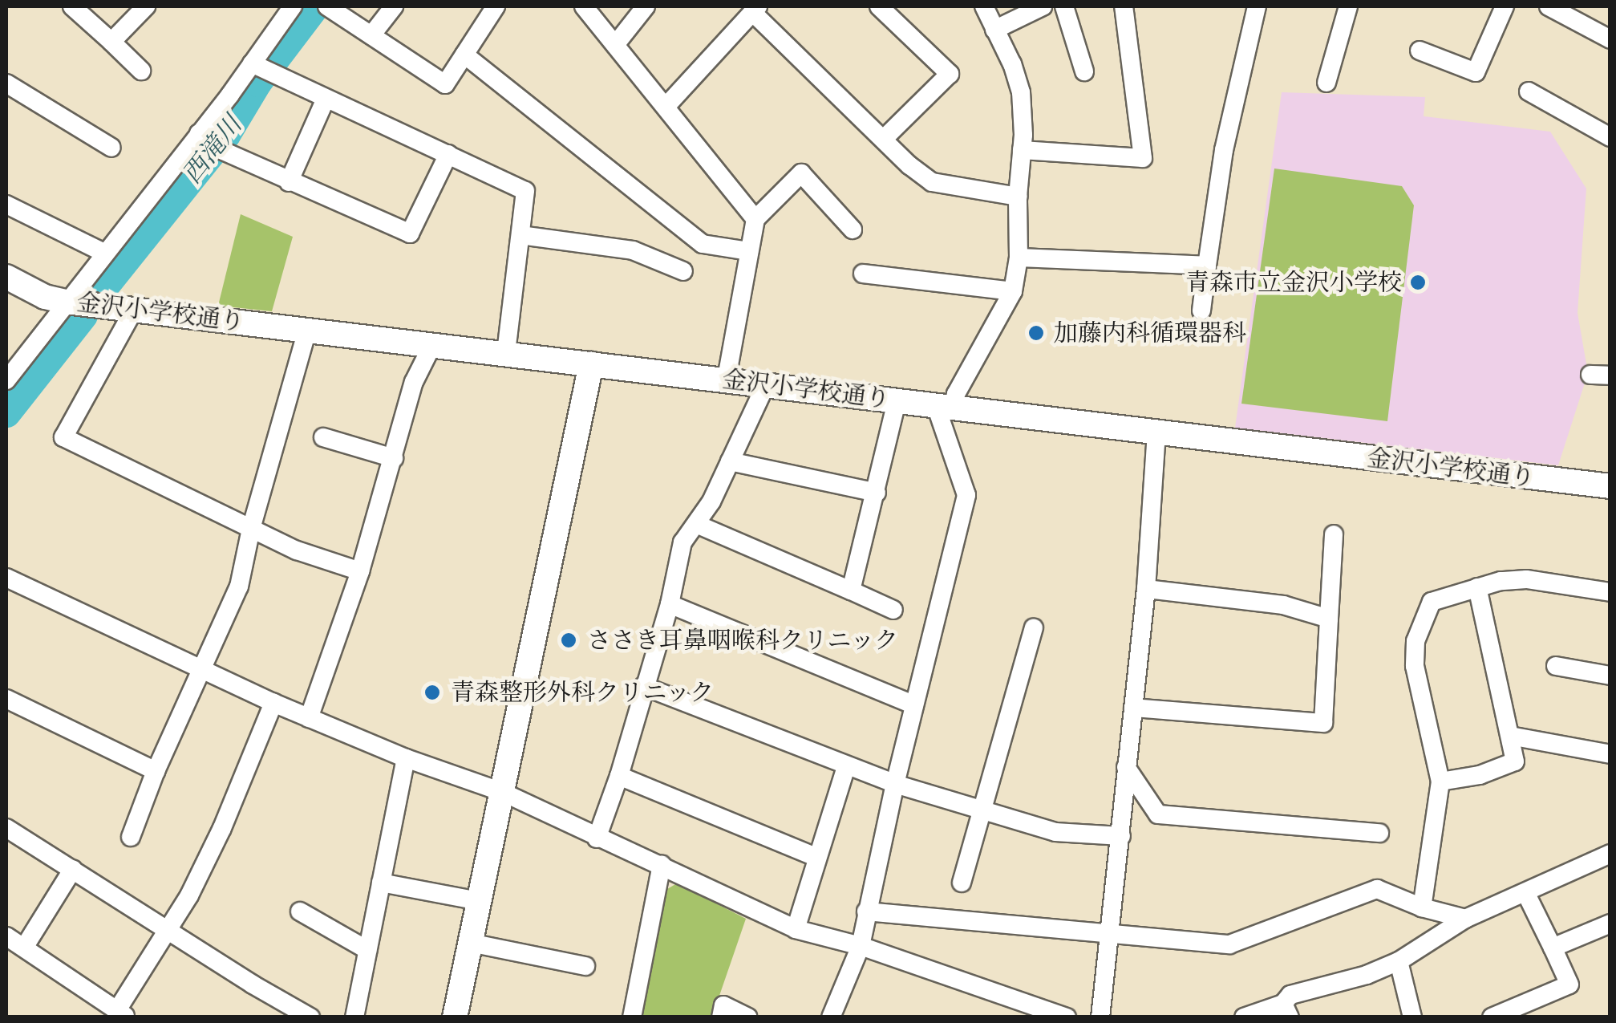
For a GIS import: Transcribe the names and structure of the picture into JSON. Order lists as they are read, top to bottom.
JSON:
{
  "streets": {
    "street": ["金沢小学校通り"]
  },
  "water": ["西滝川"],
  "places": [
    "青森市立金沢小学校",
    "加藤内科循環器科",
    "ささき耳鼻咽喉科クリニック",
    "青森整形外科クリニック"
  ]
}
